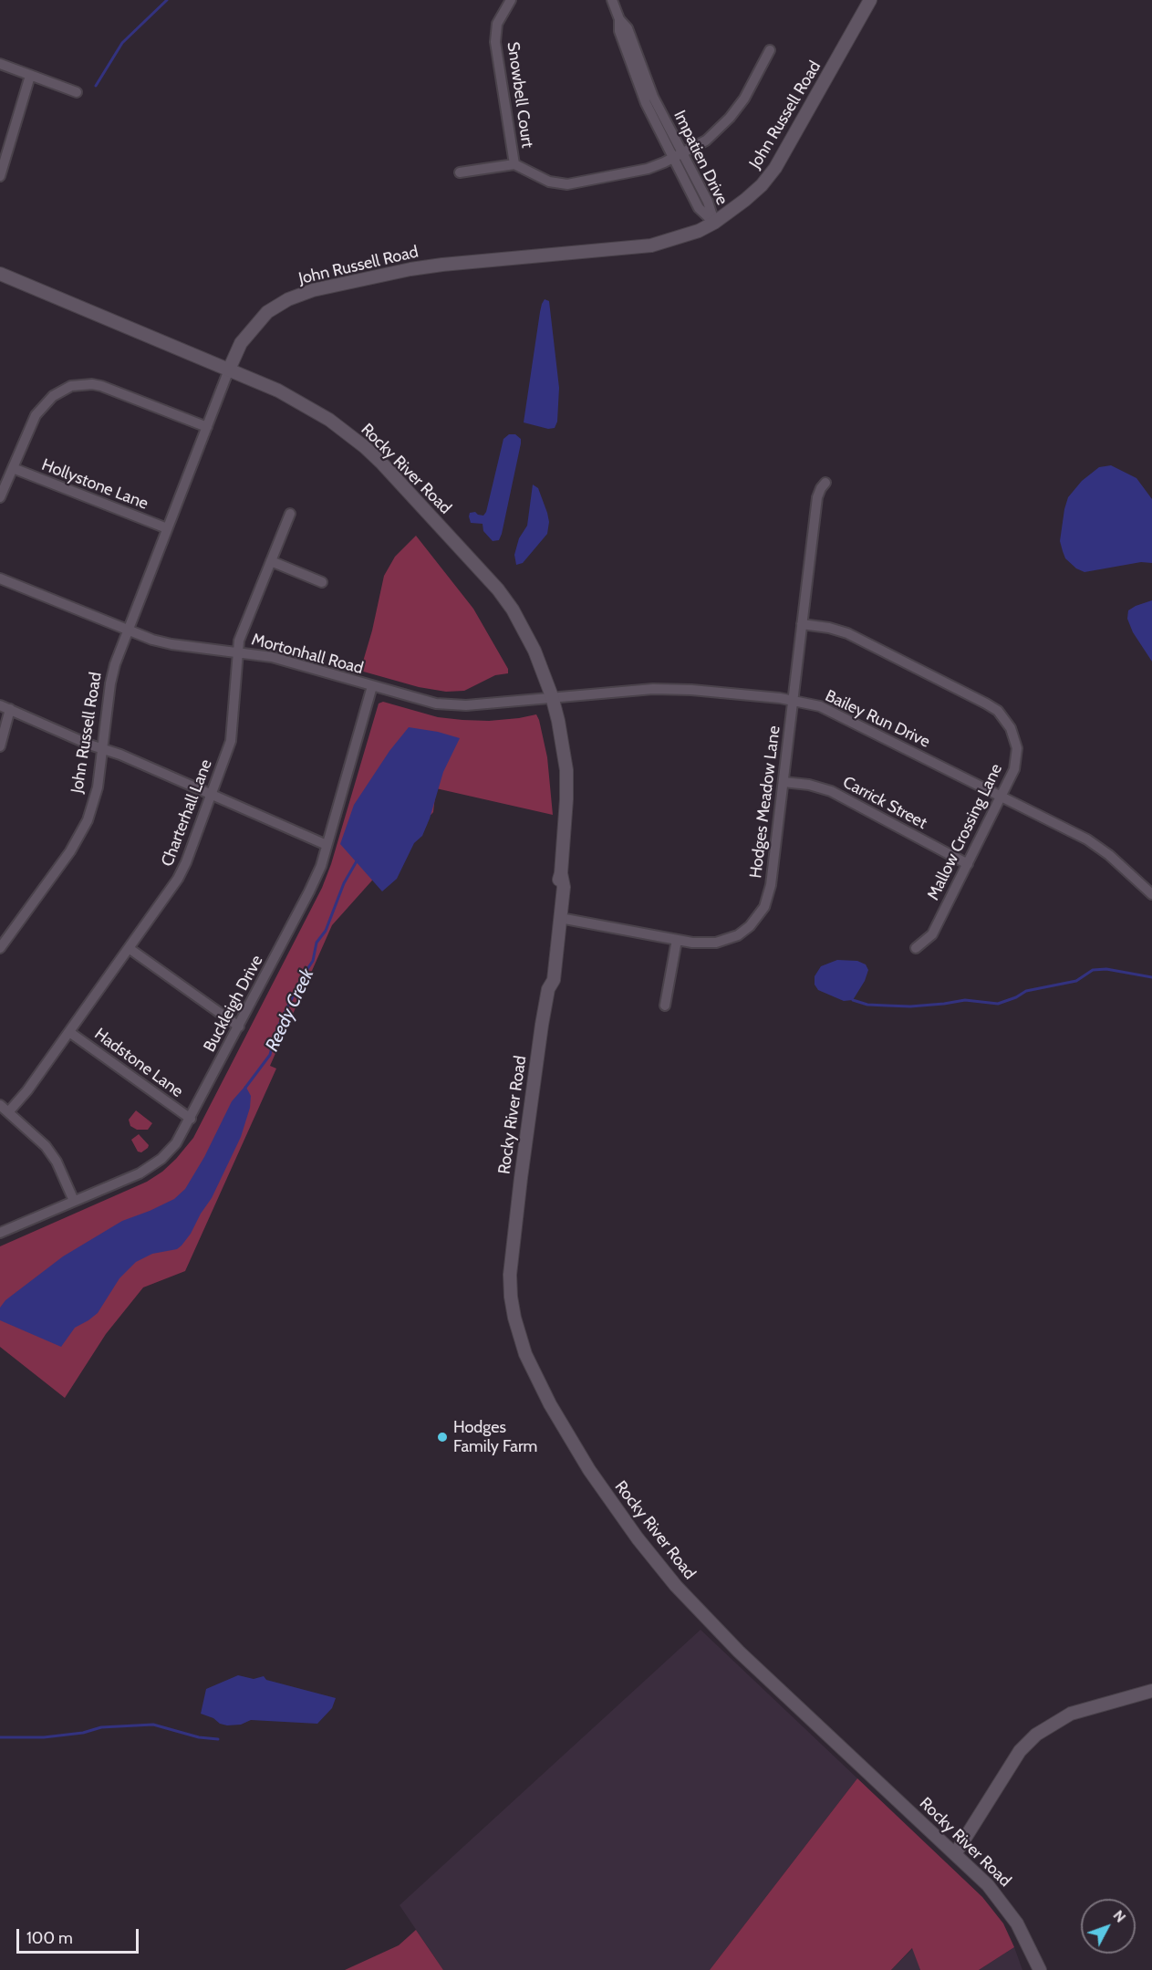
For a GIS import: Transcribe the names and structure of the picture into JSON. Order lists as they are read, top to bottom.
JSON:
{
  "streets": {
    "street": [
      "Snowbell Court",
      "John Russell Road",
      "Impatien Drive",
      "Rocky River Road",
      "Hollystone Lane",
      "Mortonhall Road",
      "Bailey Run Drive",
      "Hodges Meadow Lane",
      "Carrick Street",
      "Charterhall Lane",
      "Mallow Crossing Lane",
      "Buckleigh Drive",
      "Hadstone Lane"
    ]
  },
  "crossings": [
    ["John Russell Road", "Impatien Drive"],
    ["John Russell Road", "Rocky River Road"],
    ["John Russell Road", "Hollystone Lane"],
    ["John Russell Road", "Mortonhall Road"],
    ["Rocky River Road", "Mortonhall Road"],
    ["Rocky River Road", "Bailey Run Drive"],
    ["Rocky River Road", "Hodges Meadow Lane"],
    ["Mortonhall Road", "Bailey Run Drive"],
    ["Mortonhall Road", "Charterhall Lane"],
    ["Mortonhall Road", "Buckleigh Drive"],
    ["Bailey Run Drive", "Hodges Meadow Lane"],
    ["Bailey Run Drive", "Mallow Crossing Lane"],
    ["Hodges Meadow Lane", "Carrick Street"],
    ["Hodges Meadow Lane", "Mallow Crossing Lane"],
    ["Carrick Street", "Mallow Crossing Lane"],
    ["Charterhall Lane", "Hadstone Lane"],
    ["Buckleigh Drive", "Hadstone Lane"]
  ],
  "water": ["Reedy Creek"],
  "places": ["Hodges Family Farm"],
  "scale_bar": "100 m",
  "north": "top right"
}
